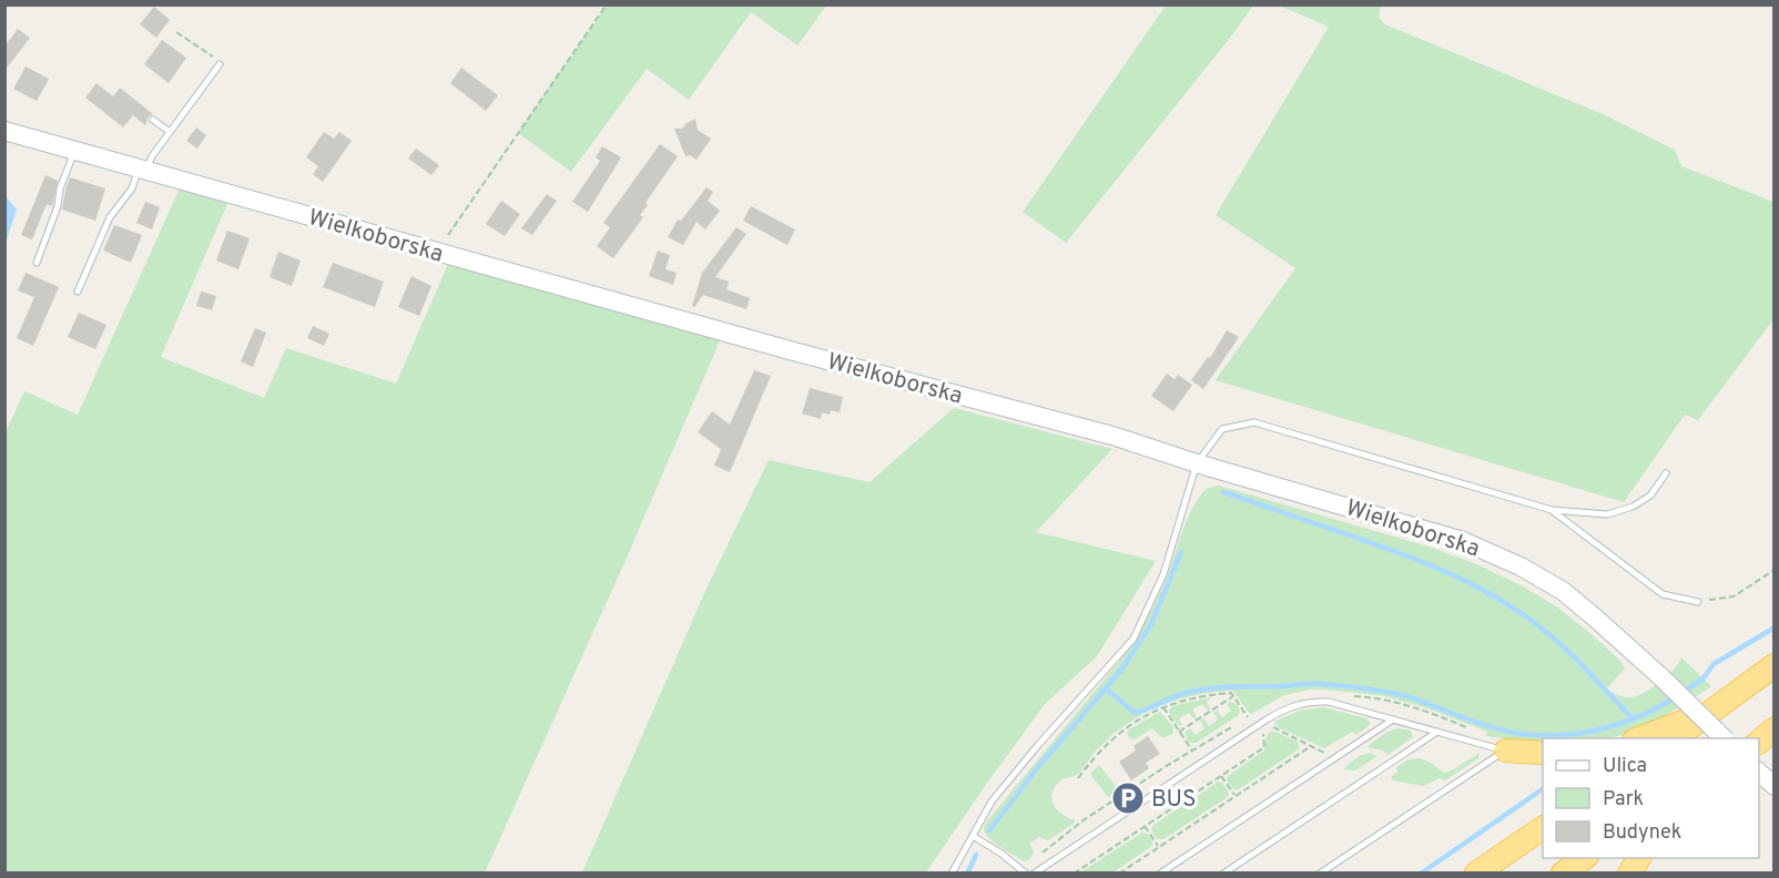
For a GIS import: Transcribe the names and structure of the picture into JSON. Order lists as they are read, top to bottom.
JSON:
{
  "streets": {
    "street": ["Wielkoborska"]
  },
  "places": {
    "parking": ["BUS"]
  },
  "legend": ["Ulica", "Park", "Budynek"]
}
